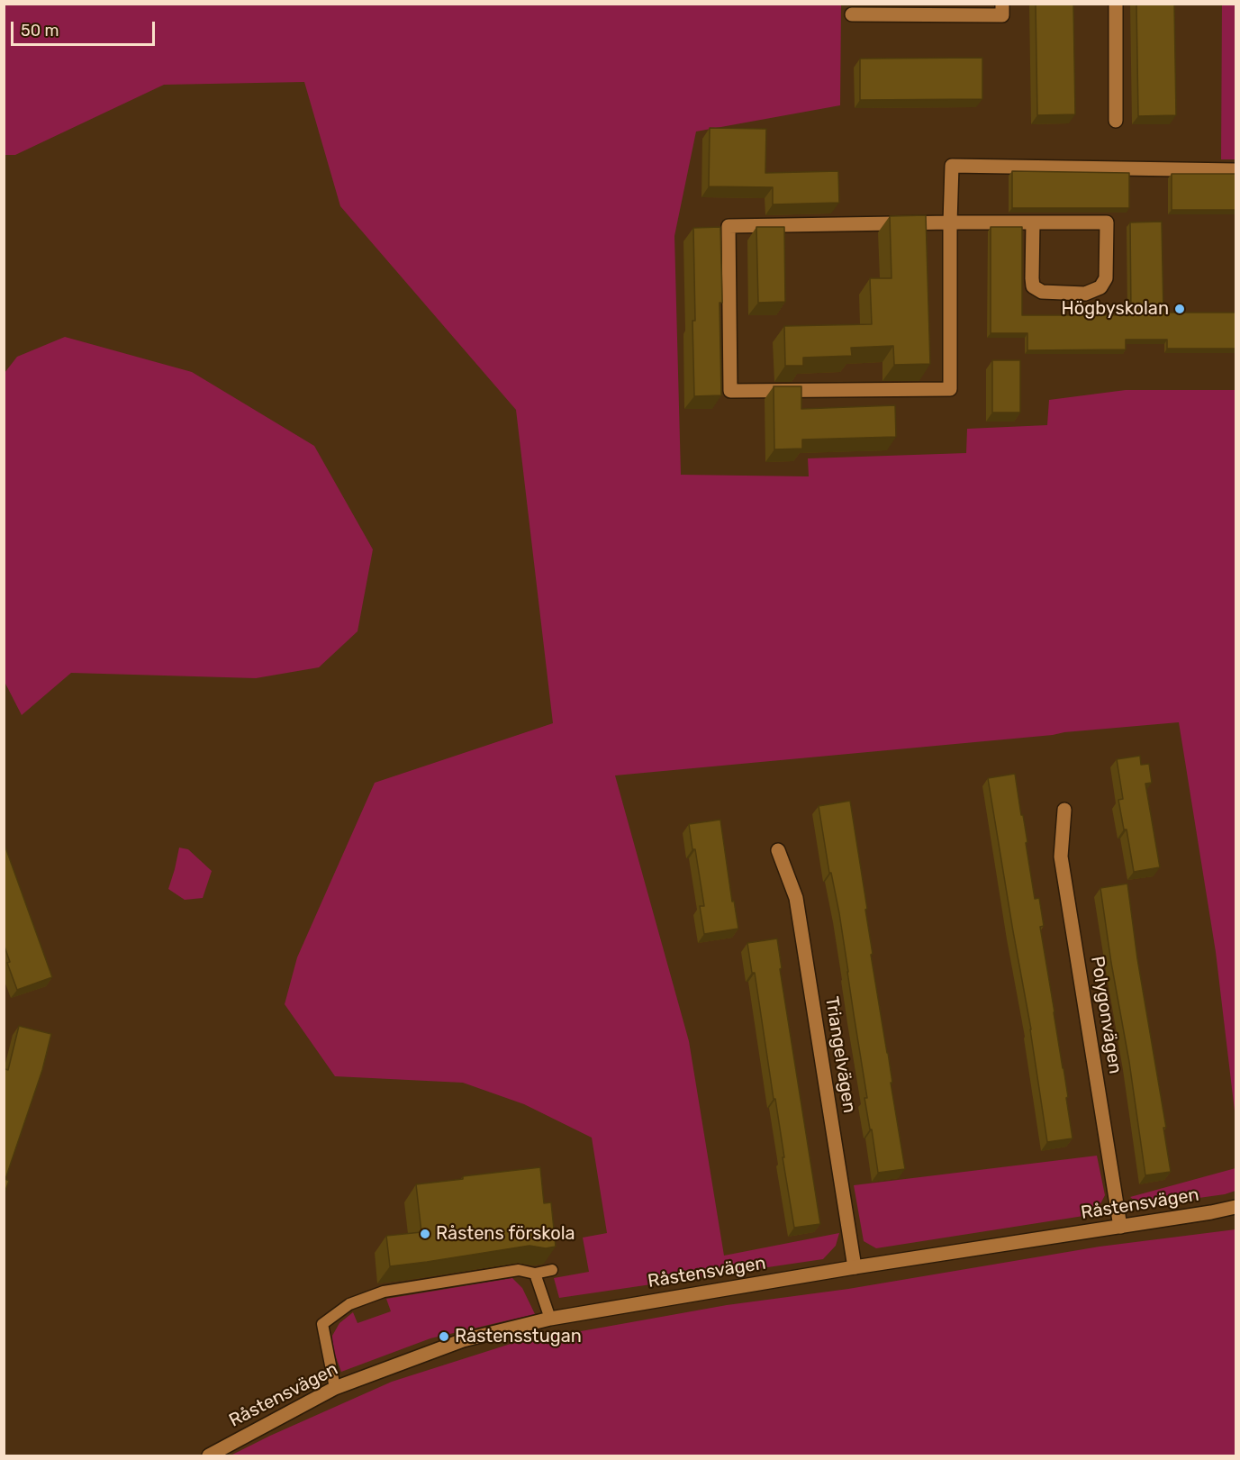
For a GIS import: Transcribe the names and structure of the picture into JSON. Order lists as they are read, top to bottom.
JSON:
{
  "streets": {
    "street": ["Polygonvägen", "Triangelvägen", "Råstensvägen"]
  },
  "crossings": [
    ["Polygonvägen", "Råstensvägen"],
    ["Triangelvägen", "Råstensvägen"]
  ],
  "places": ["Högbyskolan", "Råstens förskola", "Råstensstugan"],
  "scale_bar": "50 m"
}
